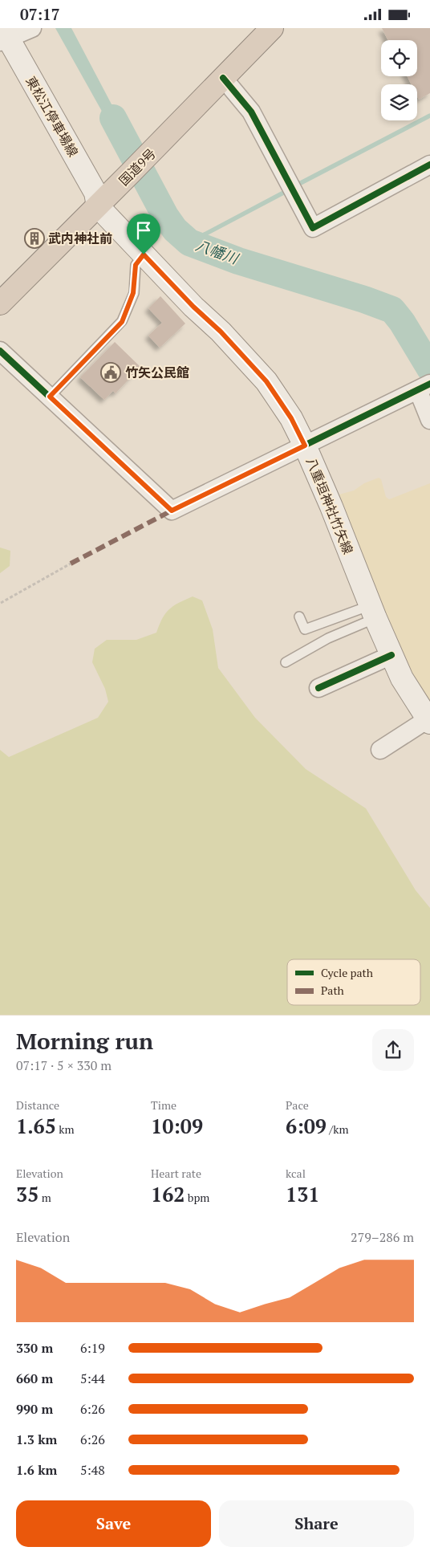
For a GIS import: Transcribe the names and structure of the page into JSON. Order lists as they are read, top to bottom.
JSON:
{
  "streets": {
    "highway": ["国道9号"],
    "main road": ["東松江停車場線", "八重垣神社竹矢線"]
  },
  "crossings": [
    ["東松江停車場線", "国道9号"],
    ["東松江停車場線", "八重垣神社竹矢線"],
    ["国道9号", "八重垣神社竹矢線"]
  ],
  "water": ["八幡川"],
  "places": {
    "building": ["武内神社前"],
    "public building": ["竹矢公民館"]
  },
  "legend": ["Cycle path", "Path"],
  "page": {
    "status": "07:17",
    "heading": ["Morning run", "07:17 · 5 × 330 m"],
    "stats": [
      ["Distance", "1.65 km"],
      ["Time", "10:09"],
      ["Pace", "6:09 /km"],
      ["Elevation", "35 m"],
      ["Heart rate", "162 bpm"],
      ["kcal", "131"]
    ],
    "chart": ["Elevation", "279–286 m"],
    "list": [
      {
        "name": "330 m",
        "note": "6:19"
      },
      {
        "name": "660 m",
        "note": "5:44"
      },
      {
        "name": "990 m",
        "note": "6:26"
      },
      {
        "name": "1.3 km",
        "note": "6:26"
      },
      {
        "name": "1.6 km",
        "note": "5:48"
      }
    ],
    "buttons": ["Save", "Share"]
  }
}
